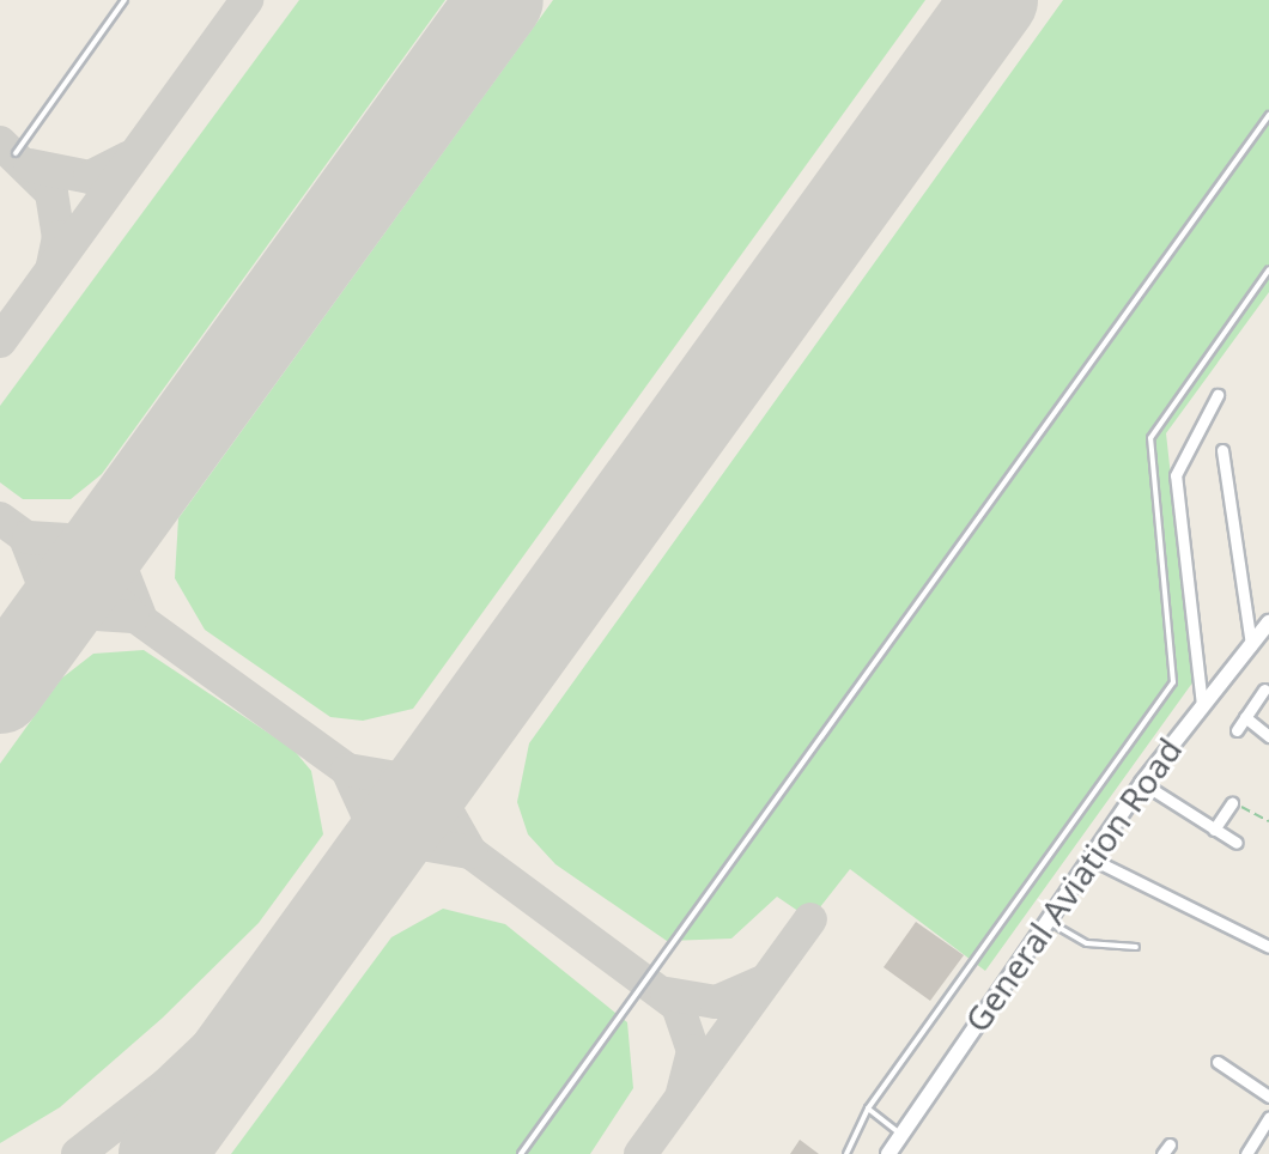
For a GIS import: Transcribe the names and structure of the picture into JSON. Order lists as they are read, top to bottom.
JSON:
{
  "streets": {
    "main road": ["General Aviation Road"]
  }
}
